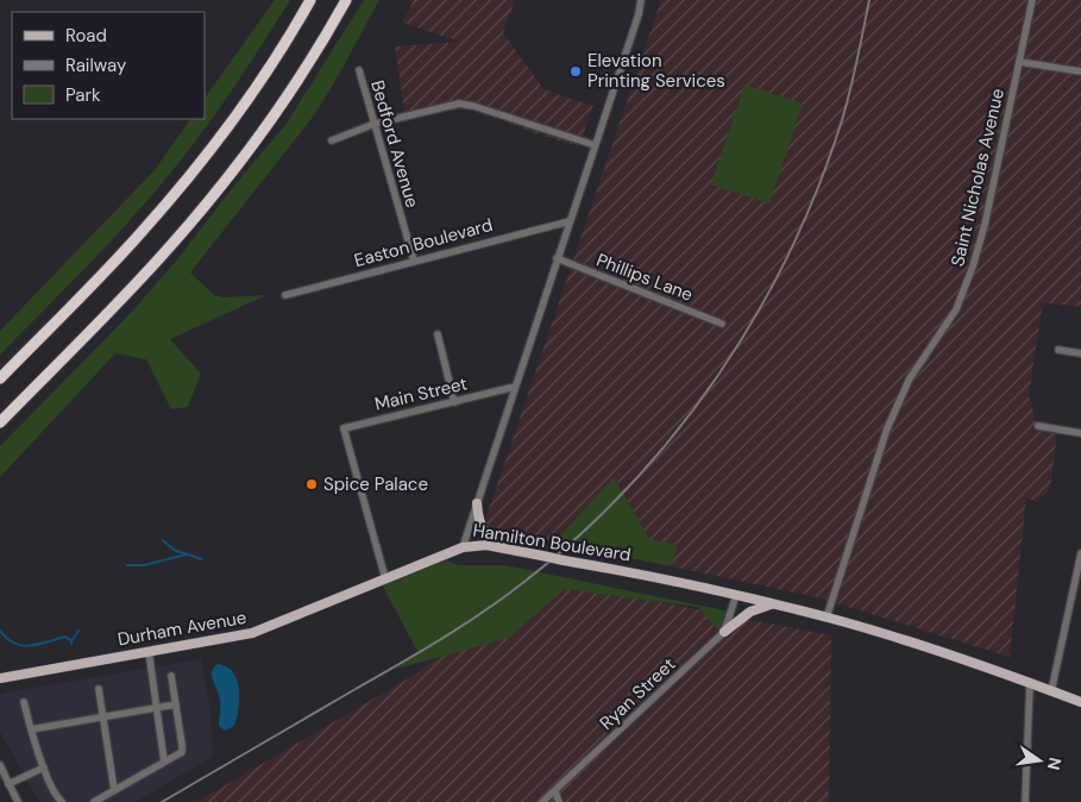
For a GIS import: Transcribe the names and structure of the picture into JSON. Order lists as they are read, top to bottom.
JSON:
{
  "streets": {
    "main road": ["Hamilton Boulevard", "Durham Avenue"],
    "street": [
      "Bedford Avenue",
      "Saint Nicholas Avenue",
      "Easton Boulevard",
      "Phillips Lane",
      "Main Street",
      "Ryan Street"
    ]
  },
  "crossings": [
    ["Bedford Avenue", "Easton Boulevard"],
    ["Saint Nicholas Avenue", "Hamilton Boulevard"],
    ["Easton Boulevard", "Hamilton Boulevard"],
    ["Phillips Lane", "Hamilton Boulevard"],
    ["Main Street", "Hamilton Boulevard"],
    ["Main Street", "Durham Avenue"],
    ["Hamilton Boulevard", "Durham Avenue"],
    ["Hamilton Boulevard", "Ryan Street"]
  ],
  "places": ["Elevation Printing Services", "Spice Palace"],
  "legend": ["Road", "Railway", "Park"],
  "north": "right"
}
